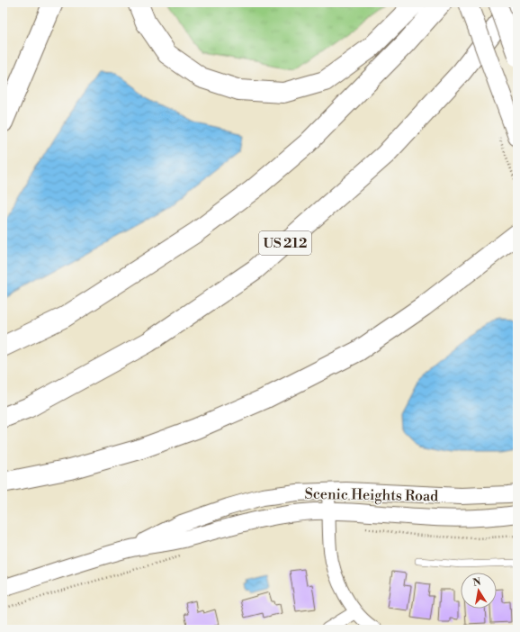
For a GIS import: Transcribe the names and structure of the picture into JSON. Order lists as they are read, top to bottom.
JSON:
{
  "streets": {
    "highway": ["US 212"],
    "street": ["Scenic Heights Road"]
  },
  "north": "top"
}
